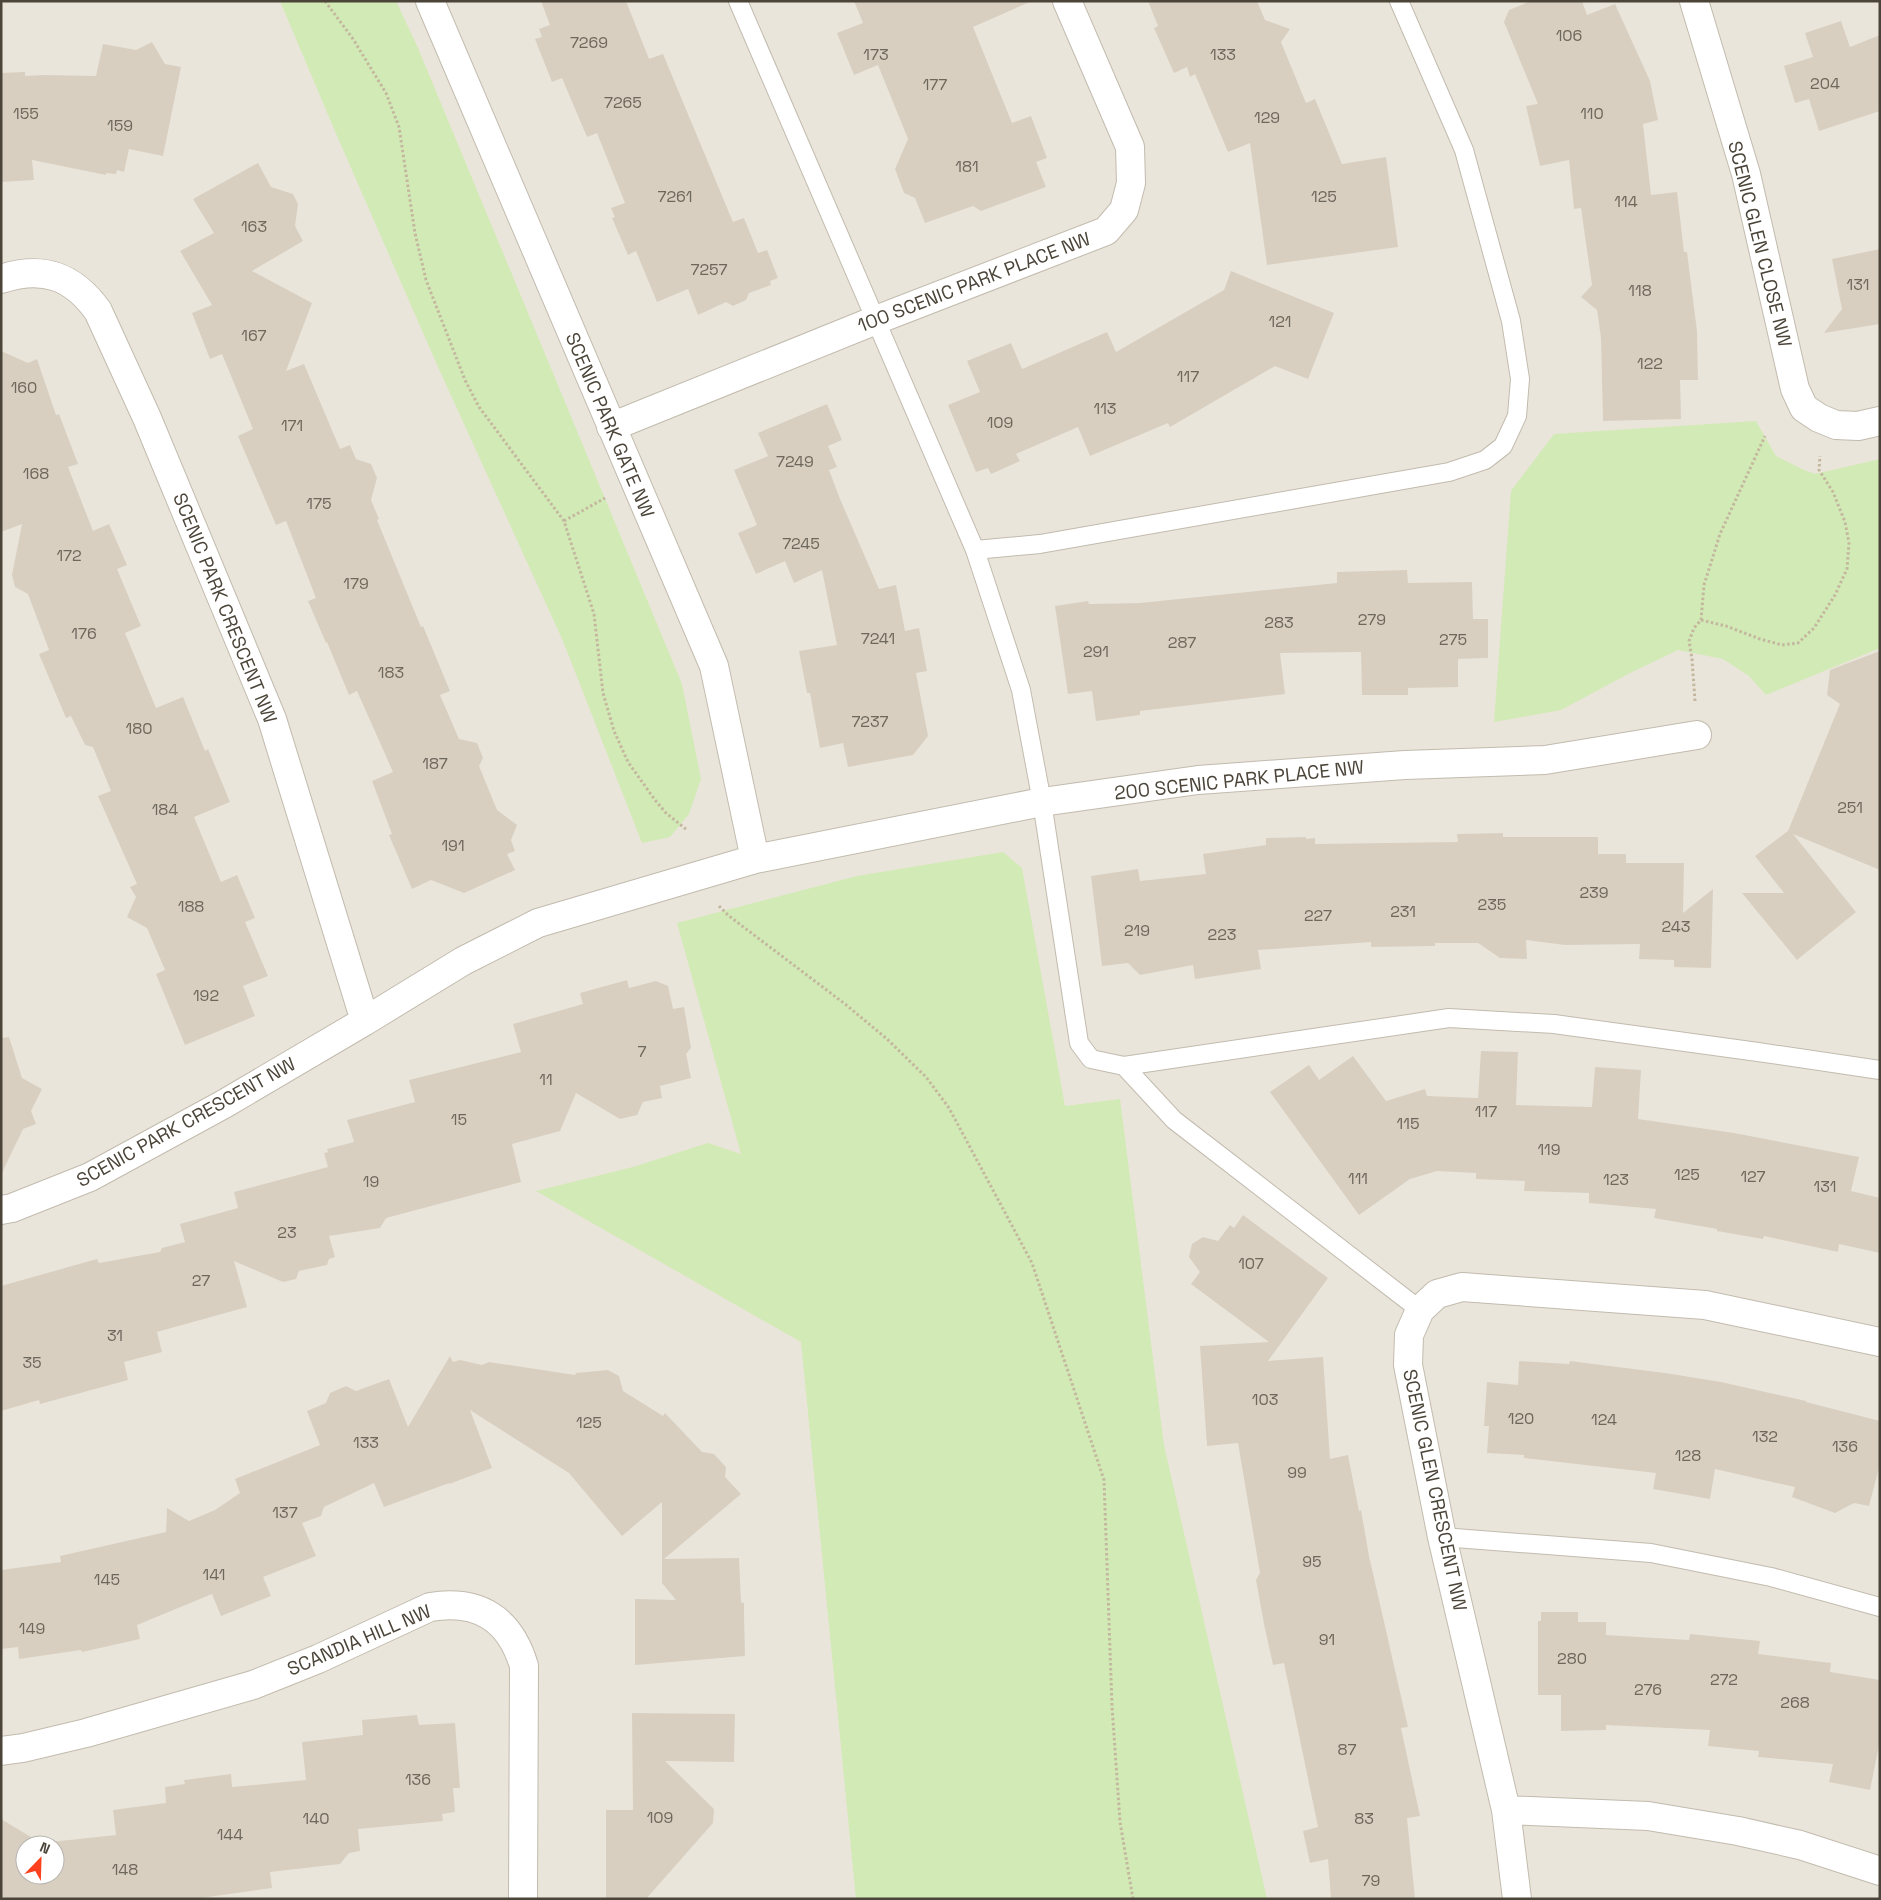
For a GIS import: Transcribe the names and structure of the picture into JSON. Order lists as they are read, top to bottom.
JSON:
{
  "streets": {
    "street": [
      "SCENIC GLEN CLOSE NW",
      "100 SCENIC PARK PLACE NW",
      "SCENIC PARK GATE NW",
      "SCENIC PARK CRESCENT NW",
      "200 SCENIC PARK PLACE NW",
      "SCENIC GLEN CRESCENT NW",
      "SCANDIA HILL NW"
    ]
  },
  "crossings": [
    ["100 SCENIC PARK PLACE NW", "SCENIC PARK GATE NW"],
    ["SCENIC PARK GATE NW", "SCENIC PARK CRESCENT NW"],
    ["SCENIC PARK GATE NW", "200 SCENIC PARK PLACE NW"],
    ["SCENIC PARK CRESCENT NW", "200 SCENIC PARK PLACE NW"]
  ],
  "house_numbers": [
    "106",
    "7269",
    "173",
    "133",
    "204",
    "177",
    "7265",
    "155",
    "110",
    "129",
    "159",
    "181",
    "7261",
    "125",
    "114",
    "163",
    "7257",
    "131",
    "118",
    "121",
    "167",
    "122",
    "117",
    "160",
    "113",
    "109",
    "171",
    "7249",
    "168",
    "175",
    "7245",
    "172",
    "179",
    "279",
    "283",
    "176",
    "7241",
    "275",
    "287",
    "291",
    "183",
    "7237",
    "180",
    "187",
    "251",
    "184",
    "191",
    "239",
    "235",
    "188",
    "231",
    "227",
    "243",
    "219",
    "223",
    "192",
    "7",
    "11",
    "117",
    "15",
    "115",
    "119",
    "125",
    "127",
    "111",
    "123",
    "19",
    "131",
    "23",
    "107",
    "27",
    "31",
    "35",
    "103",
    "120",
    "124",
    "125",
    "132",
    "133",
    "136",
    "128",
    "99",
    "137",
    "95",
    "141",
    "145",
    "149",
    "91",
    "280",
    "272",
    "276",
    "268",
    "87",
    "136",
    "109",
    "140",
    "83",
    "144",
    "148",
    "79"
  ],
  "north": "top right"
}
